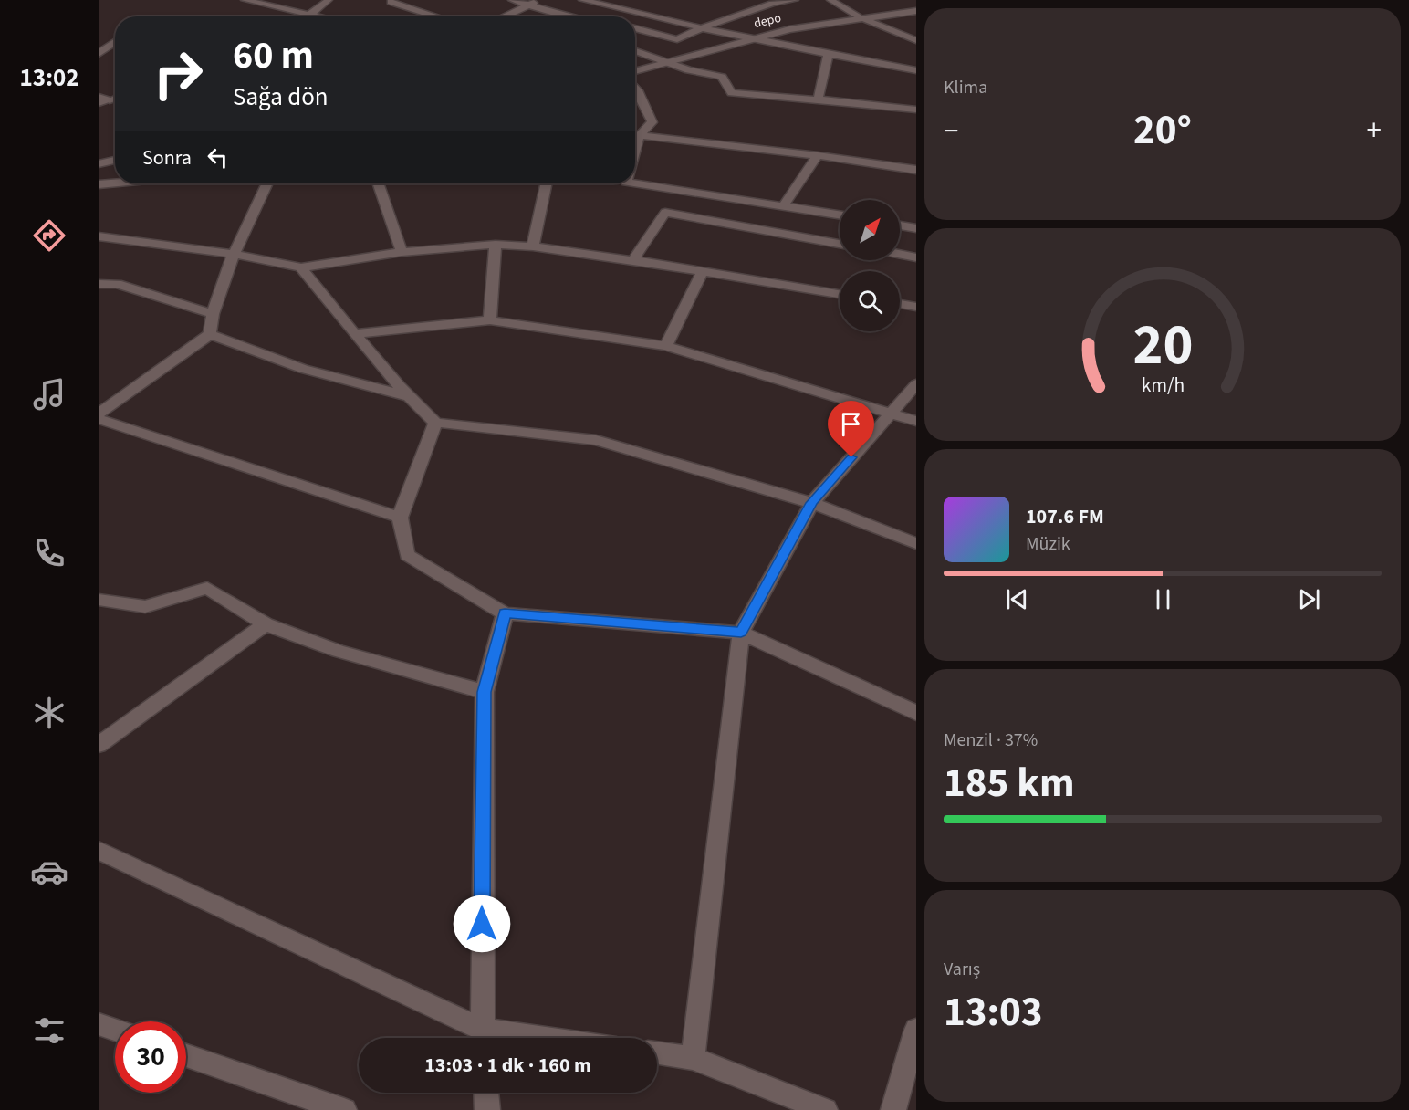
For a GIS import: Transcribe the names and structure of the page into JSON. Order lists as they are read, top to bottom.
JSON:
{
  "streets": {
    "street": ["depo"]
  },
  "north": "top right",
  "page": {
    "tabs": "13:02",
    "tile": [
      "Klima",
      ["Menzil · 37%", "185 km"],
      ["Varış", "13:03"]
    ],
    "turn": ["60 m", "Sağa dön"],
    "heat": ["−", "20°", "+"],
    "then": "Sonra",
    "song": ["107.6 FM", "Müzik"],
    "limit": "30",
    "trip": "13:03 · 1 dk · 160 m",
    "gauge": ["20", "km/h"]
  }
}
